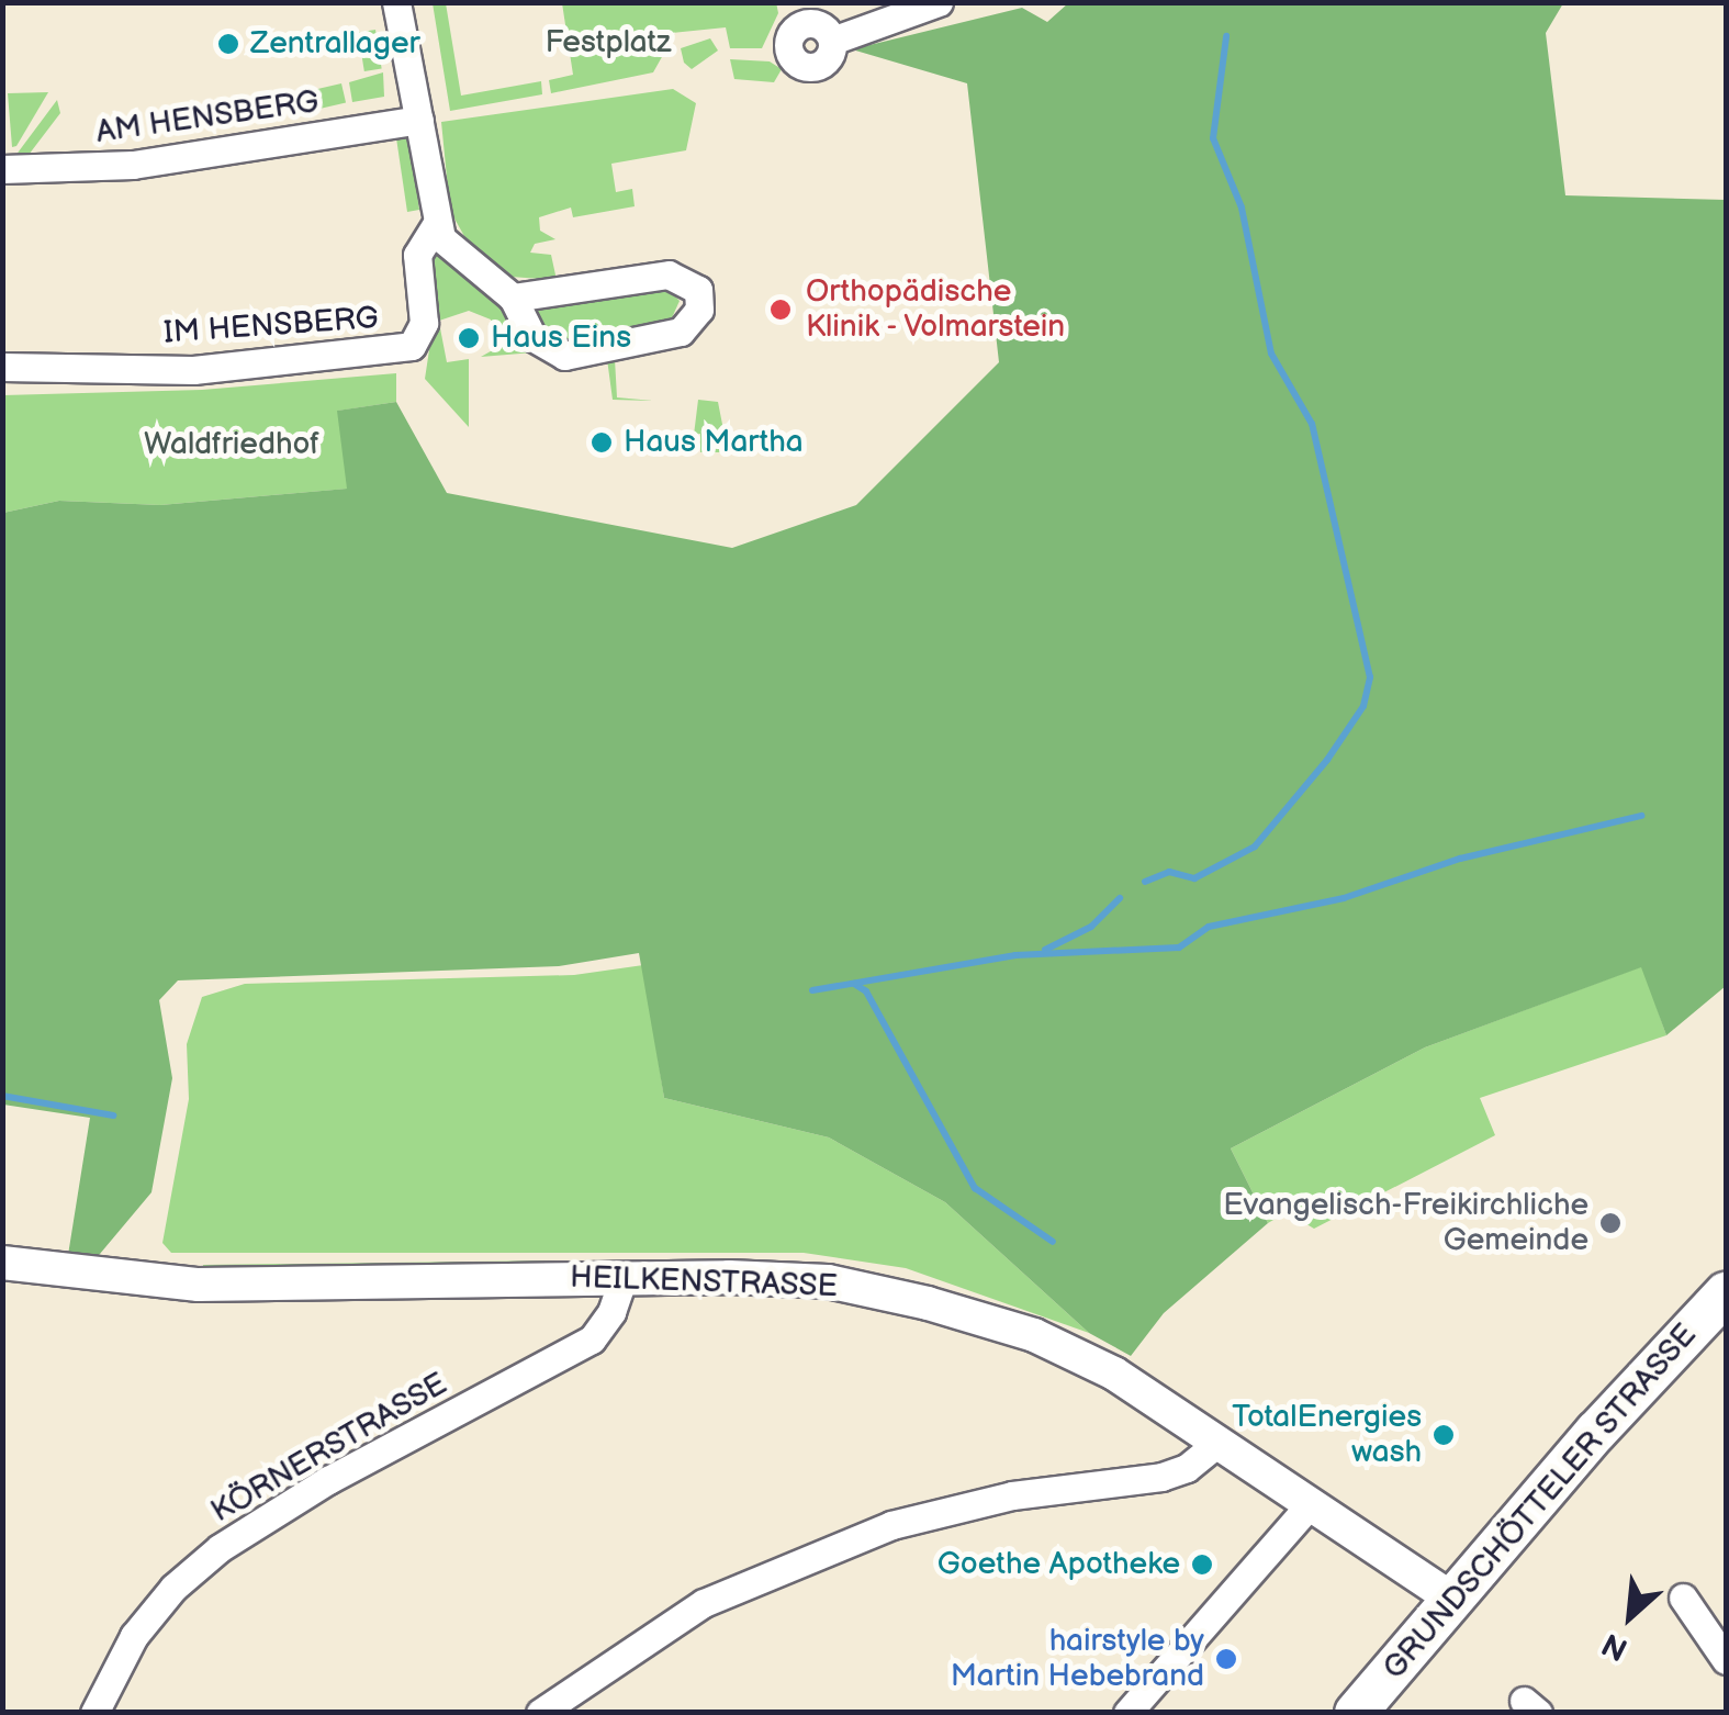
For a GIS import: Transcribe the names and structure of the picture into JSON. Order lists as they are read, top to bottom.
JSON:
{
  "streets": {
    "main road": ["GRUNDSCHÖTTELER STRASSE"],
    "street": [
      "AM HENSBERG",
      "IM HENSBERG",
      "HEILKENSTRASSE",
      "KÖRNERSTRASSE"
    ]
  },
  "crossings": [
    ["HEILKENSTRASSE", "KÖRNERSTRASSE"],
    ["HEILKENSTRASSE", "GRUNDSCHÖTTELER STRASSE"]
  ],
  "parks": ["Festplatz", "Waldfriedhof"],
  "places": [
    "Zentrallager",
    "Orthopädische Klinik - Volmarstein",
    "Haus Eins",
    "Haus Martha",
    "Evangelisch-Freikirchliche Gemeinde",
    "TotalEnergies wash",
    "Goethe Apotheke",
    "hairstyle by Martin Hebebrand"
  ],
  "north": "bottom left"
}
